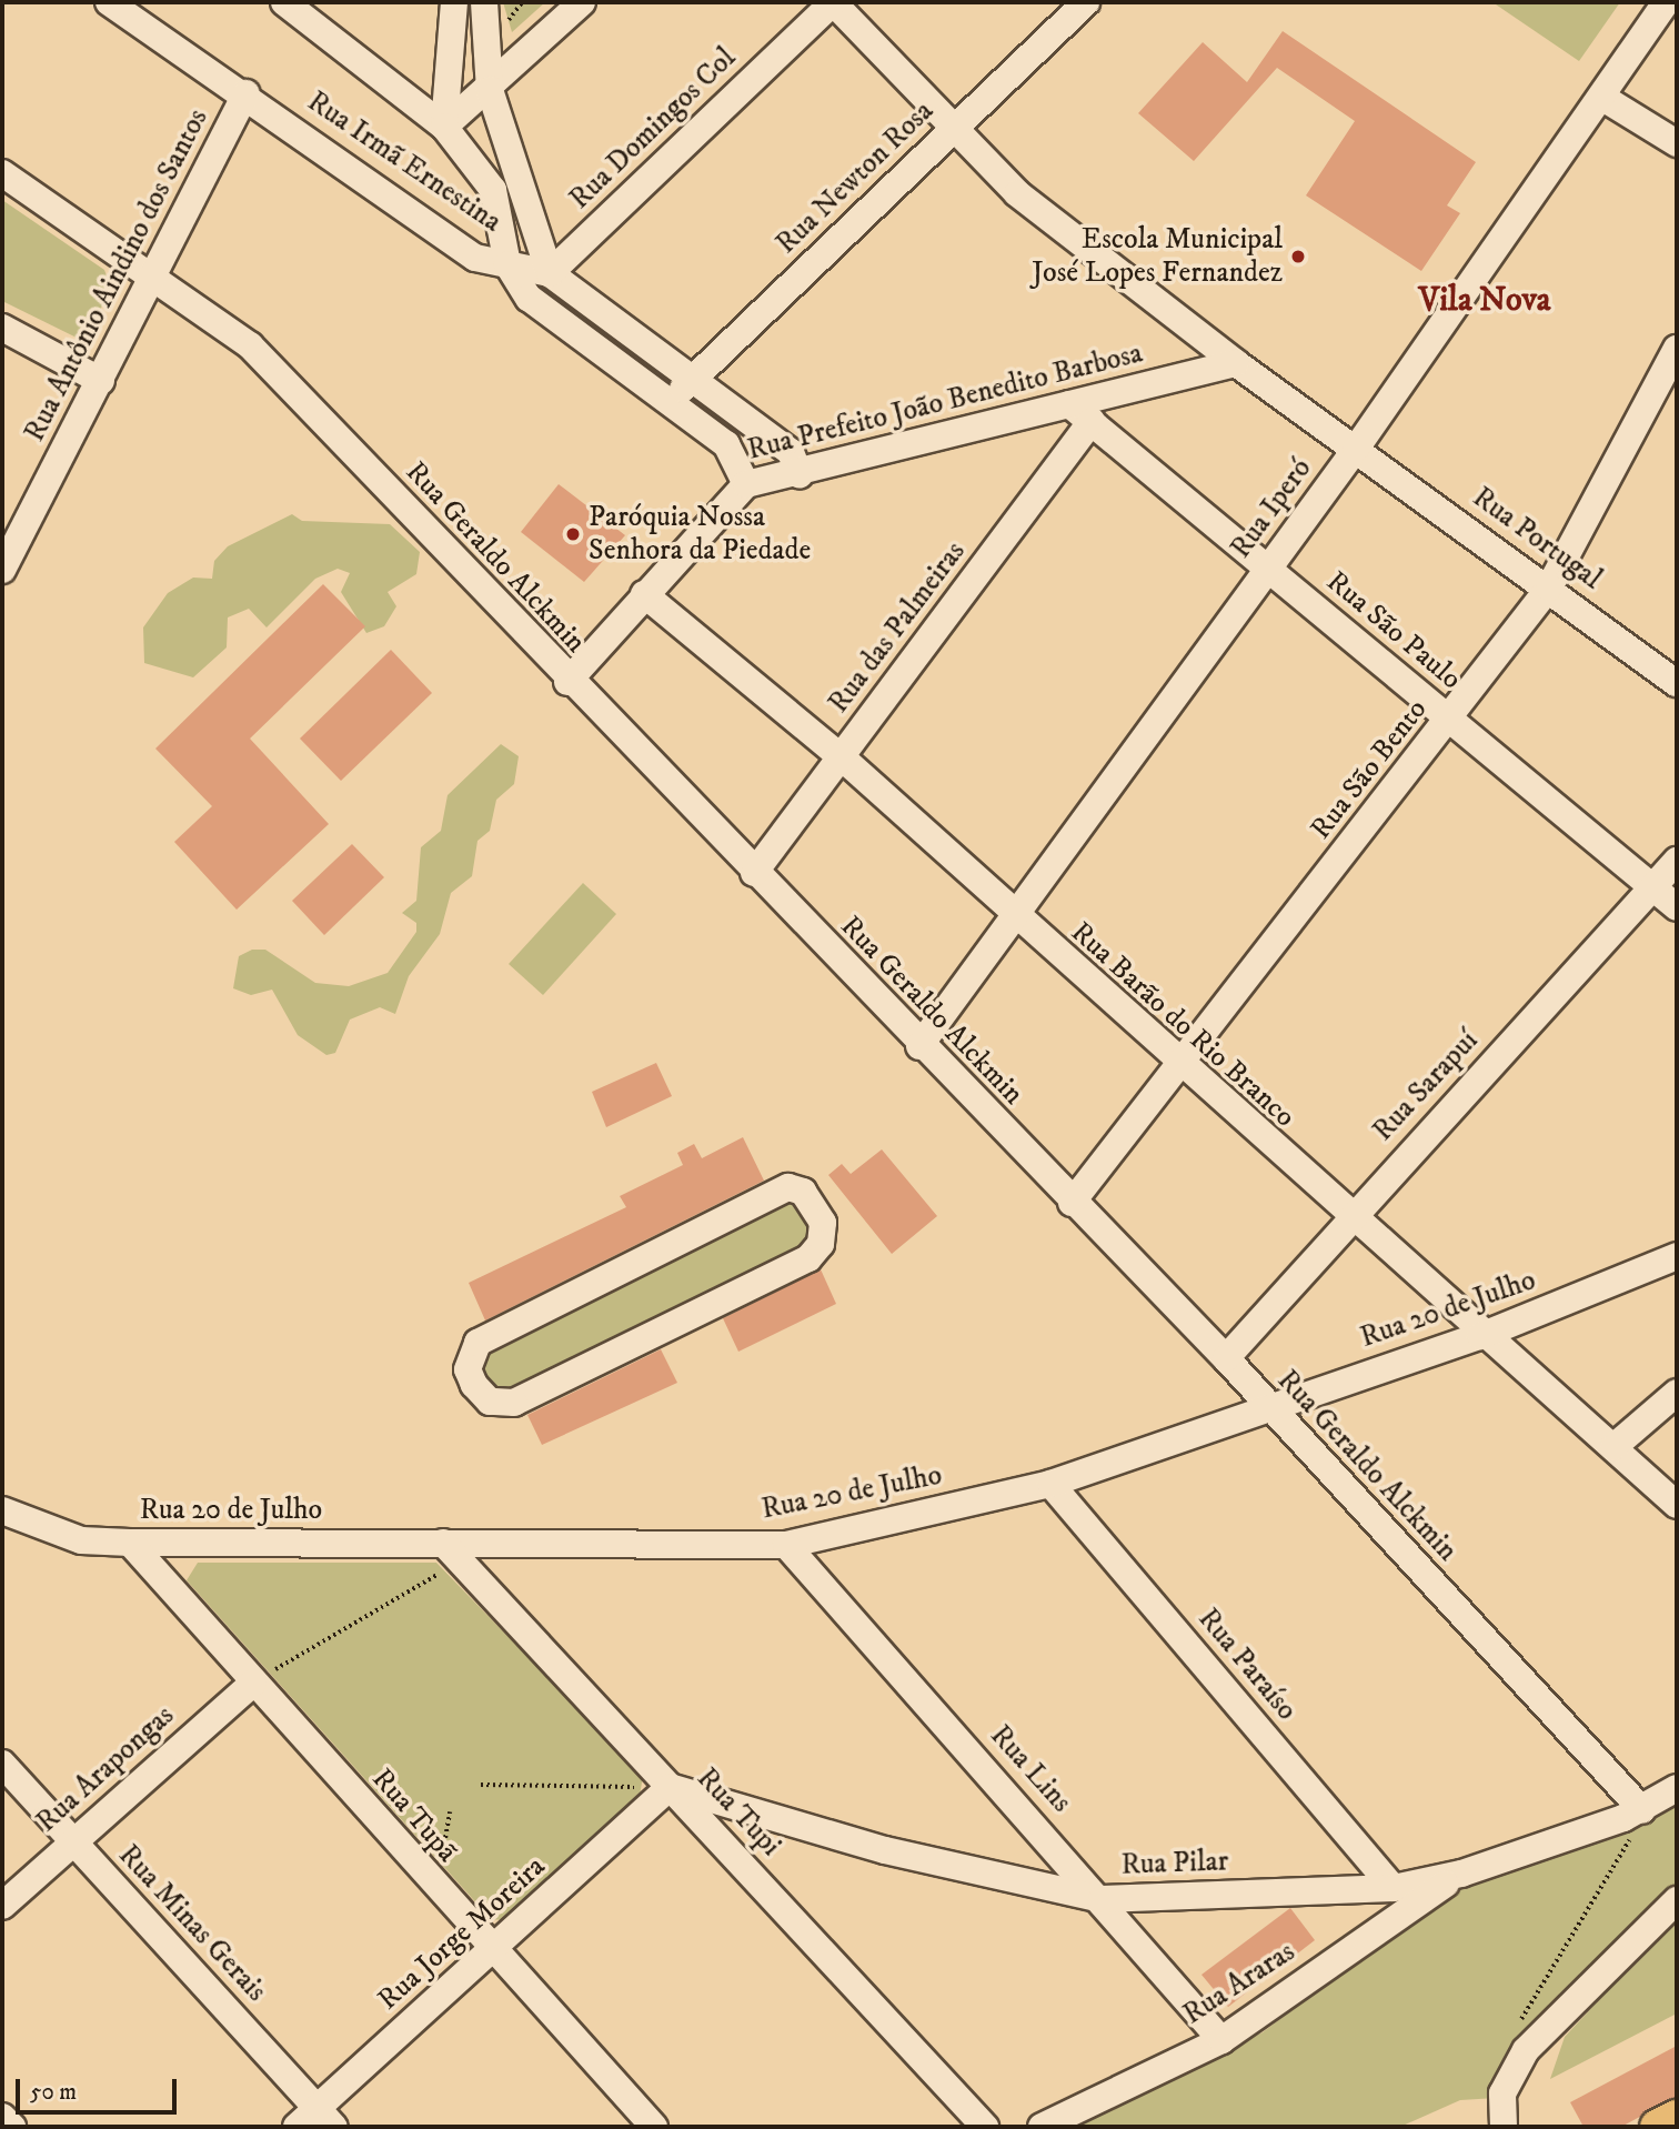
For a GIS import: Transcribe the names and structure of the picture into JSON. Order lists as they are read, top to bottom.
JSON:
{
  "streets": {
    "street": [
      "Rua Domingos Col",
      "Rua Irmã Ernestina",
      "Rua Newton Rosa",
      "Rua Antônio Aindino dos Santos",
      "Rua Prefeito João Benedito Barbosa",
      "Rua Iperó",
      "Rua Portugal",
      "Rua Geraldo Alckmin",
      "Rua das Palmeiras",
      "Rua São Paulo",
      "Rua São Bento",
      "Rua Barão do Rio Branco",
      "Rua Sarapuí",
      "Rua 20 de Julho",
      "Rua Paraíso",
      "Rua Arapongas",
      "Rua Lins",
      "Rua Tupi",
      "Rua Tupã",
      "Rua Pilar",
      "Rua Minas Gerais",
      "Rua Jorge Moreira",
      "Rua Araras"
    ]
  },
  "crossings": [
    ["Rua Domingos Col", "Rua Portugal"],
    ["Rua Irmã Ernestina", "Rua Newton Rosa"],
    ["Rua Irmã Ernestina", "Rua Antônio Aindino dos Santos"],
    ["Rua Irmã Ernestina", "Rua Prefeito João Benedito Barbosa"],
    ["Rua Newton Rosa", "Rua Portugal"],
    ["Rua Antônio Aindino dos Santos", "Rua Geraldo Alckmin"],
    ["Rua Prefeito João Benedito Barbosa", "Rua Portugal"],
    ["Rua Prefeito João Benedito Barbosa", "Rua Geraldo Alckmin"],
    ["Rua Prefeito João Benedito Barbosa", "Rua São Paulo"],
    ["Rua Prefeito João Benedito Barbosa", "Rua Barão do Rio Branco"],
    ["Rua Iperó", "Rua Portugal"],
    ["Rua Iperó", "Rua Geraldo Alckmin"],
    ["Rua Iperó", "Rua São Paulo"],
    ["Rua Iperó", "Rua Barão do Rio Branco"],
    ["Rua Portugal", "Rua São Bento"],
    ["Rua Geraldo Alckmin", "Rua das Palmeiras"],
    ["Rua Geraldo Alckmin", "Rua São Bento"],
    ["Rua Geraldo Alckmin", "Rua Sarapuí"],
    ["Rua Geraldo Alckmin", "Rua 20 de Julho"],
    ["Rua Geraldo Alckmin", "Rua Pilar"],
    ["Rua das Palmeiras", "Rua São Paulo"],
    ["Rua das Palmeiras", "Rua Barão do Rio Branco"],
    ["Rua São Paulo", "Rua São Bento"],
    ["Rua São Paulo", "Rua Sarapuí"],
    ["Rua São Bento", "Rua Barão do Rio Branco"],
    ["Rua Barão do Rio Branco", "Rua Sarapuí"],
    ["Rua Barão do Rio Branco", "Rua 20 de Julho"],
    ["Rua 20 de Julho", "Rua Paraíso"],
    ["Rua 20 de Julho", "Rua Lins"],
    ["Rua 20 de Julho", "Rua Tupi"],
    ["Rua 20 de Julho", "Rua Tupã"],
    ["Rua Paraíso", "Rua Pilar"],
    ["Rua Arapongas", "Rua Tupã"],
    ["Rua Arapongas", "Rua Minas Gerais"],
    ["Rua Lins", "Rua Pilar"],
    ["Rua Lins", "Rua Araras"],
    ["Rua Tupi", "Rua Pilar"],
    ["Rua Tupi", "Rua Jorge Moreira"],
    ["Rua Tupã", "Rua Jorge Moreira"],
    ["Rua Pilar", "Rua Jorge Moreira"],
    ["Rua Pilar", "Rua Araras"],
    ["Rua Minas Gerais", "Rua Jorge Moreira"]
  ],
  "districts": ["Vila Nova"],
  "places": ["Escola Municipal José Lopes Fernandez", "Paróquia Nossa Senhora da Piedade"],
  "scale_bar": "50 m"
}
